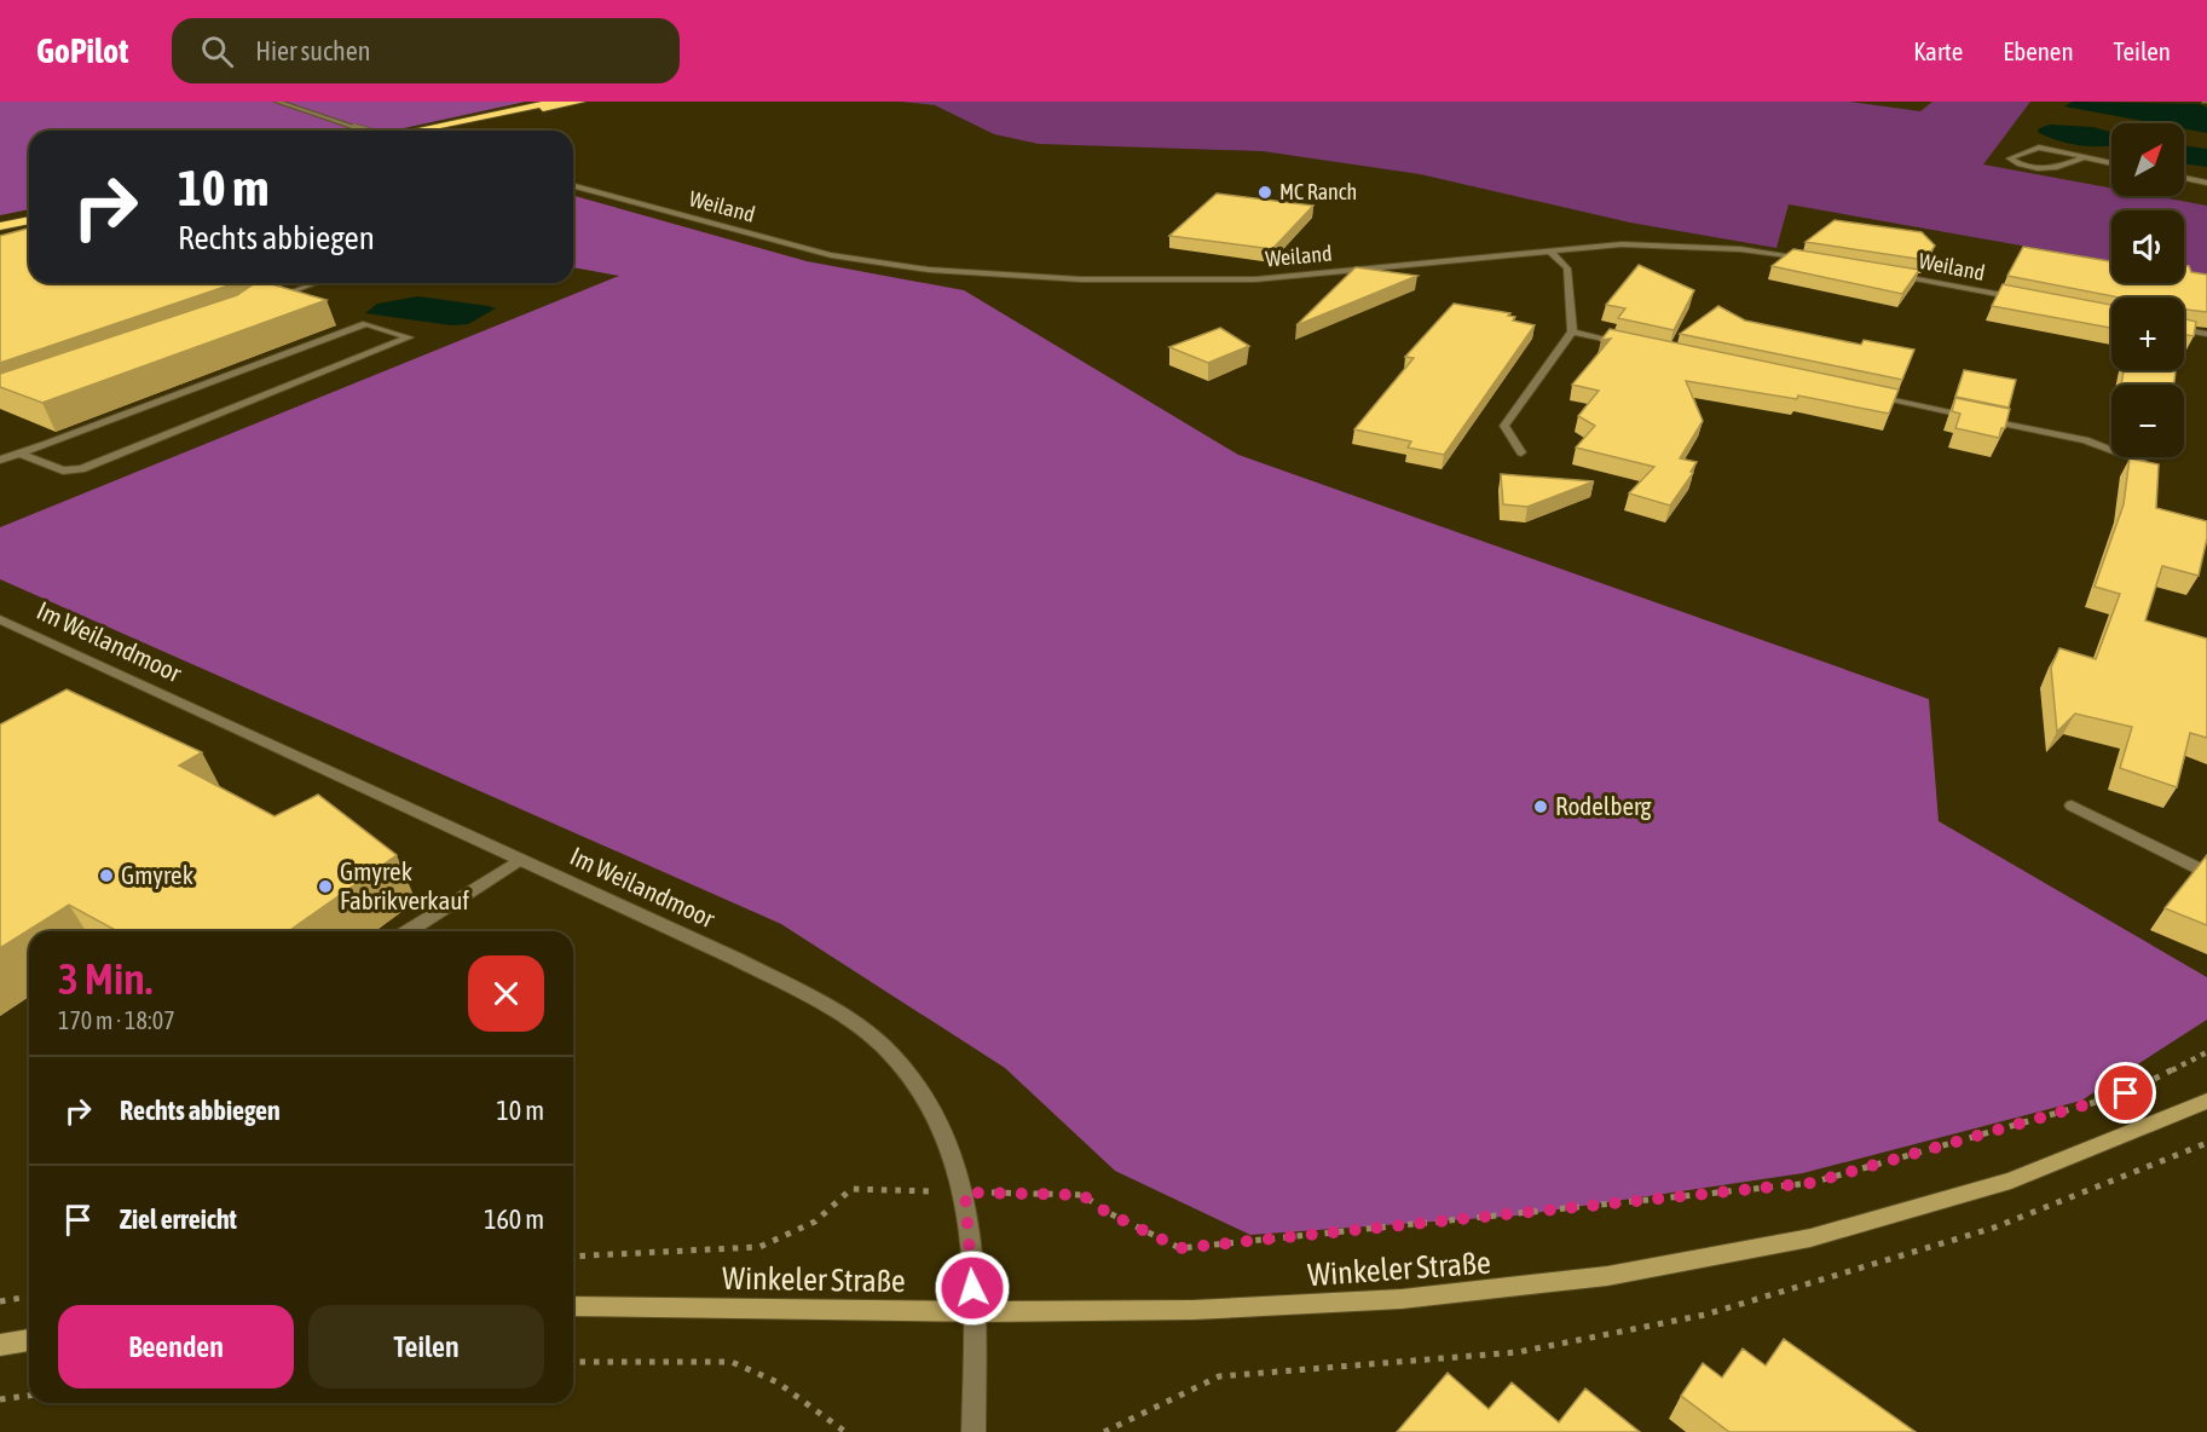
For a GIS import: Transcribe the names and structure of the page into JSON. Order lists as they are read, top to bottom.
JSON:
{
  "streets": {
    "street": ["Weiland", "Im Weilandmoor", "Winkeler Straße"]
  },
  "crossings": [
    ["Im Weilandmoor", "Winkeler Straße"]
  ],
  "places": [
    "MC Ranch",
    "Rodelberg",
    "Gmyrek",
    "Gmyrek Fabrikverkauf"
  ],
  "north": "top right",
  "page": {
    "header": "GoPilot",
    "search": "Hier suchen",
    "nav": ["Karte", "Ebenen", "Teilen"],
    "map_buttons": ["+", "−"],
    "turn": ["10 m", "Rechts abbiegen"],
    "heading": ["3 Min.", "170 m · 18:07"],
    "list": [
      {
        "name": "Rechts abbiegen",
        "value": "10 m"
      },
      {
        "name": "Ziel erreicht",
        "value": "160 m"
      }
    ],
    "buttons": ["Beenden", "Teilen"]
  }
}
